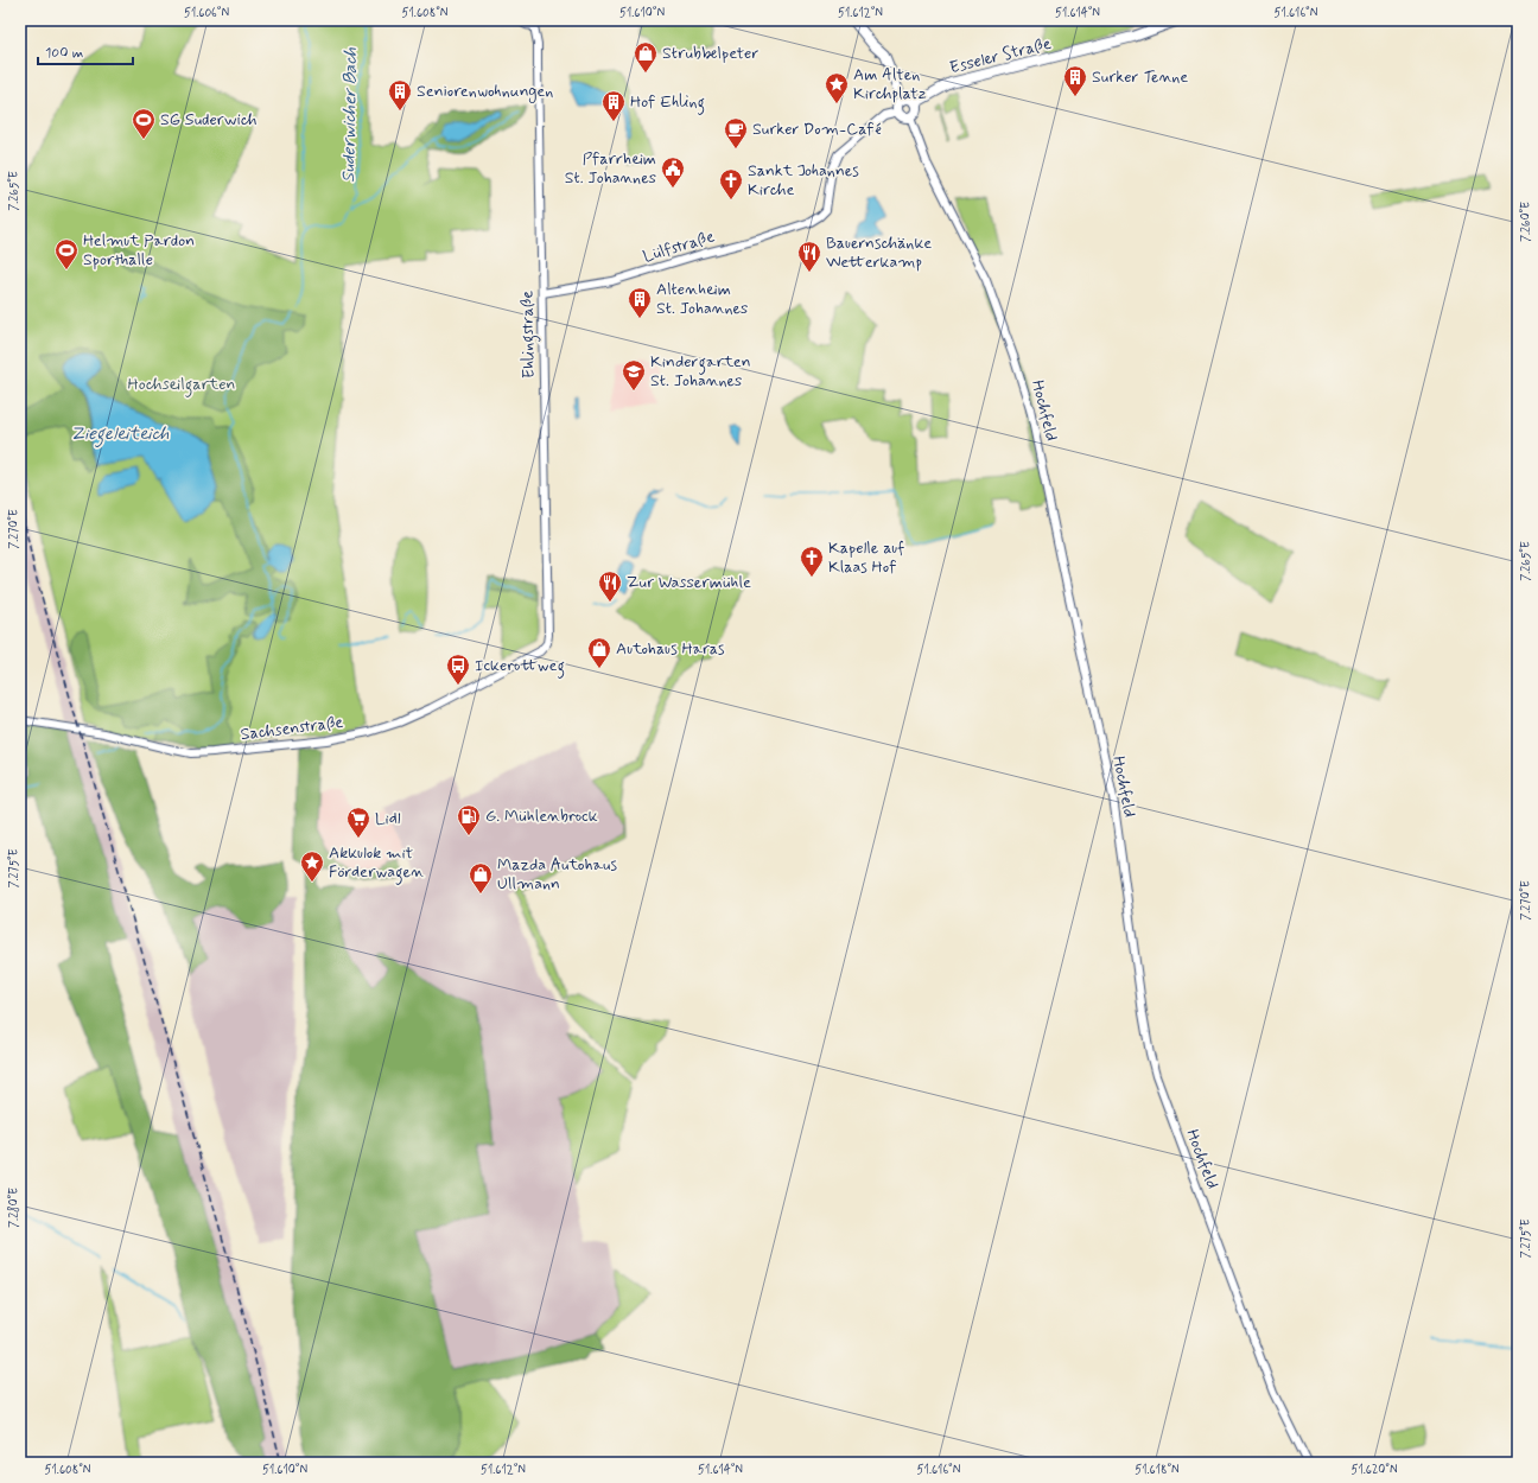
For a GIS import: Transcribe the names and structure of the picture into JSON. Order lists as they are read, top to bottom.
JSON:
{
  "streets": {
    "main road": ["Esseler Straße"],
    "street": [
      "Lülfstraße",
      "Ehlingstraße",
      "Hochfeld",
      "Sachsenstraße"
    ]
  },
  "crossings": [
    ["Esseler Straße", "Lülfstraße"],
    ["Esseler Straße", "Hochfeld"],
    ["Lülfstraße", "Ehlingstraße"],
    ["Lülfstraße", "Hochfeld"],
    ["Ehlingstraße", "Sachsenstraße"]
  ],
  "water": ["Suderwicher Bach", "Ziegeleiteich"],
  "parks": ["Hochseilgarten"],
  "places": {
    "shop": ["Strubbelpeter", "Autohaus Haras", "Mazda Autohaus Ullmann"],
    "building": [
      "Surker Tenne",
      "Seniorenwohnungen",
      "Hof Ehling",
      "Altenheim St. Johannes"
    ],
    "place": ["Am Alten Kirchplatz", "Akkulok mit Förderwagen"],
    "sports": ["SG Suderwich", "Helmut Pardon Sporthalle"],
    "cafe": ["Surker Dom-Café"],
    "public building": ["Pfarrheim St. Johannes"],
    "church": ["Sankt Johannes Kirche", "Kapelle auf Klaas Hof"],
    "restaurant": ["Bauernschänke Wetterkamp", "Zur Wassermühle"],
    "school or university": ["Kindergarten St. Johannes"],
    "bus stop": ["Ickerottweg"],
    "fuel station": ["G. Mühlenbrock"],
    "supermarket": ["Lidl"]
  },
  "scale_bar": "100 m",
  "coordinates": [
    "51.606°N",
    "51.608°N",
    "51.610°N",
    "51.612°N",
    "51.614°N",
    "51.616°N",
    "7.265°E",
    "7.260°E",
    "7.270°E",
    "7.275°E",
    "7.280°E",
    "51.618°N",
    "51.620°N"
  ]
}
